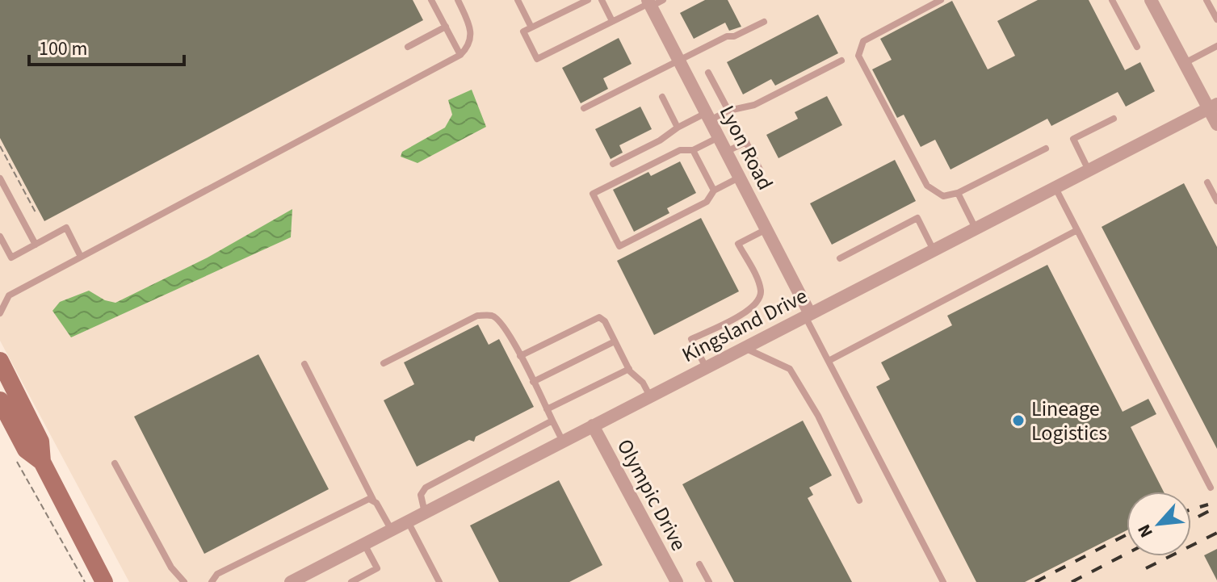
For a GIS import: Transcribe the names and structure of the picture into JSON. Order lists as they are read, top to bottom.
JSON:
{
  "streets": {
    "street": ["Lyon Road", "Kingsland Drive", "Olympic Drive"]
  },
  "crossings": [
    ["Lyon Road", "Kingsland Drive"],
    ["Kingsland Drive", "Olympic Drive"]
  ],
  "places": ["Lineage Logistics"],
  "scale_bar": "100 m",
  "north": "bottom left"
}
